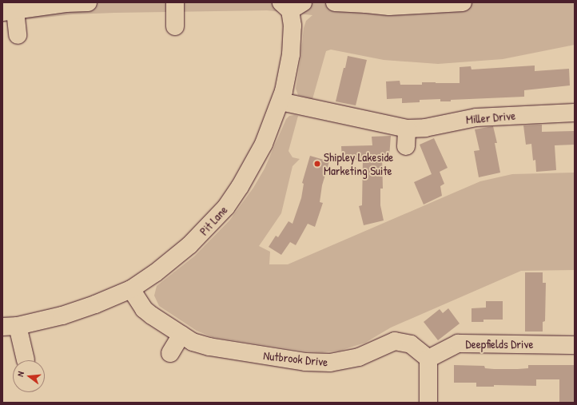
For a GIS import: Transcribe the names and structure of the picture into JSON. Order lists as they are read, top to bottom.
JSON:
{
  "streets": {
    "street": [
      "Miller Drive",
      "Pit Lane",
      "Deepfields Drive",
      "Nutbrook Drive"
    ]
  },
  "crossings": [
    ["Miller Drive", "Pit Lane"],
    ["Pit Lane", "Nutbrook Drive"],
    ["Deepfields Drive", "Nutbrook Drive"]
  ],
  "places": ["Shipley Lakeside Marketing Suite"],
  "north": "left"
}
